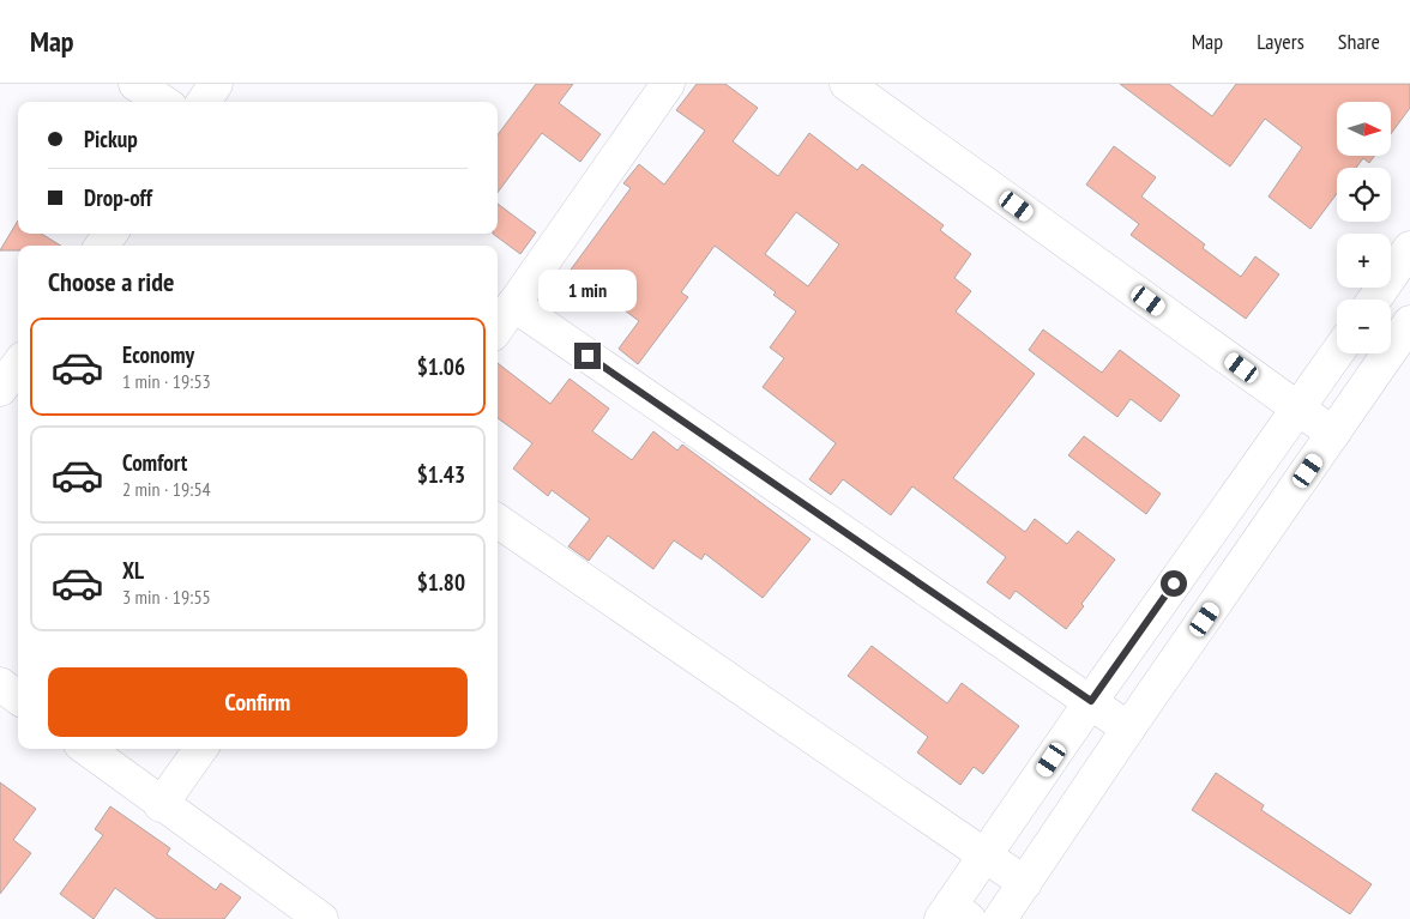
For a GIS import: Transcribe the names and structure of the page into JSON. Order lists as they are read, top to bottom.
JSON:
{
  "north": "right",
  "page": {
    "header": "Map",
    "nav": ["Map", "Layers", "Share"],
    "map_buttons": ["+", "−"],
    "banner": ["Pickup", "Drop-off"],
    "heading": "Choose a ride",
    "bubble": "1 min",
    "list": [
      {
        "name": "Economy",
        "note": "1 min · 19:53",
        "value": "$1.06"
      },
      {
        "name": "Comfort",
        "note": "2 min · 19:54",
        "value": "$1.43"
      },
      {
        "name": "XL",
        "note": "3 min · 19:55",
        "value": "$1.80"
      }
    ],
    "buttons": "Confirm"
  }
}
